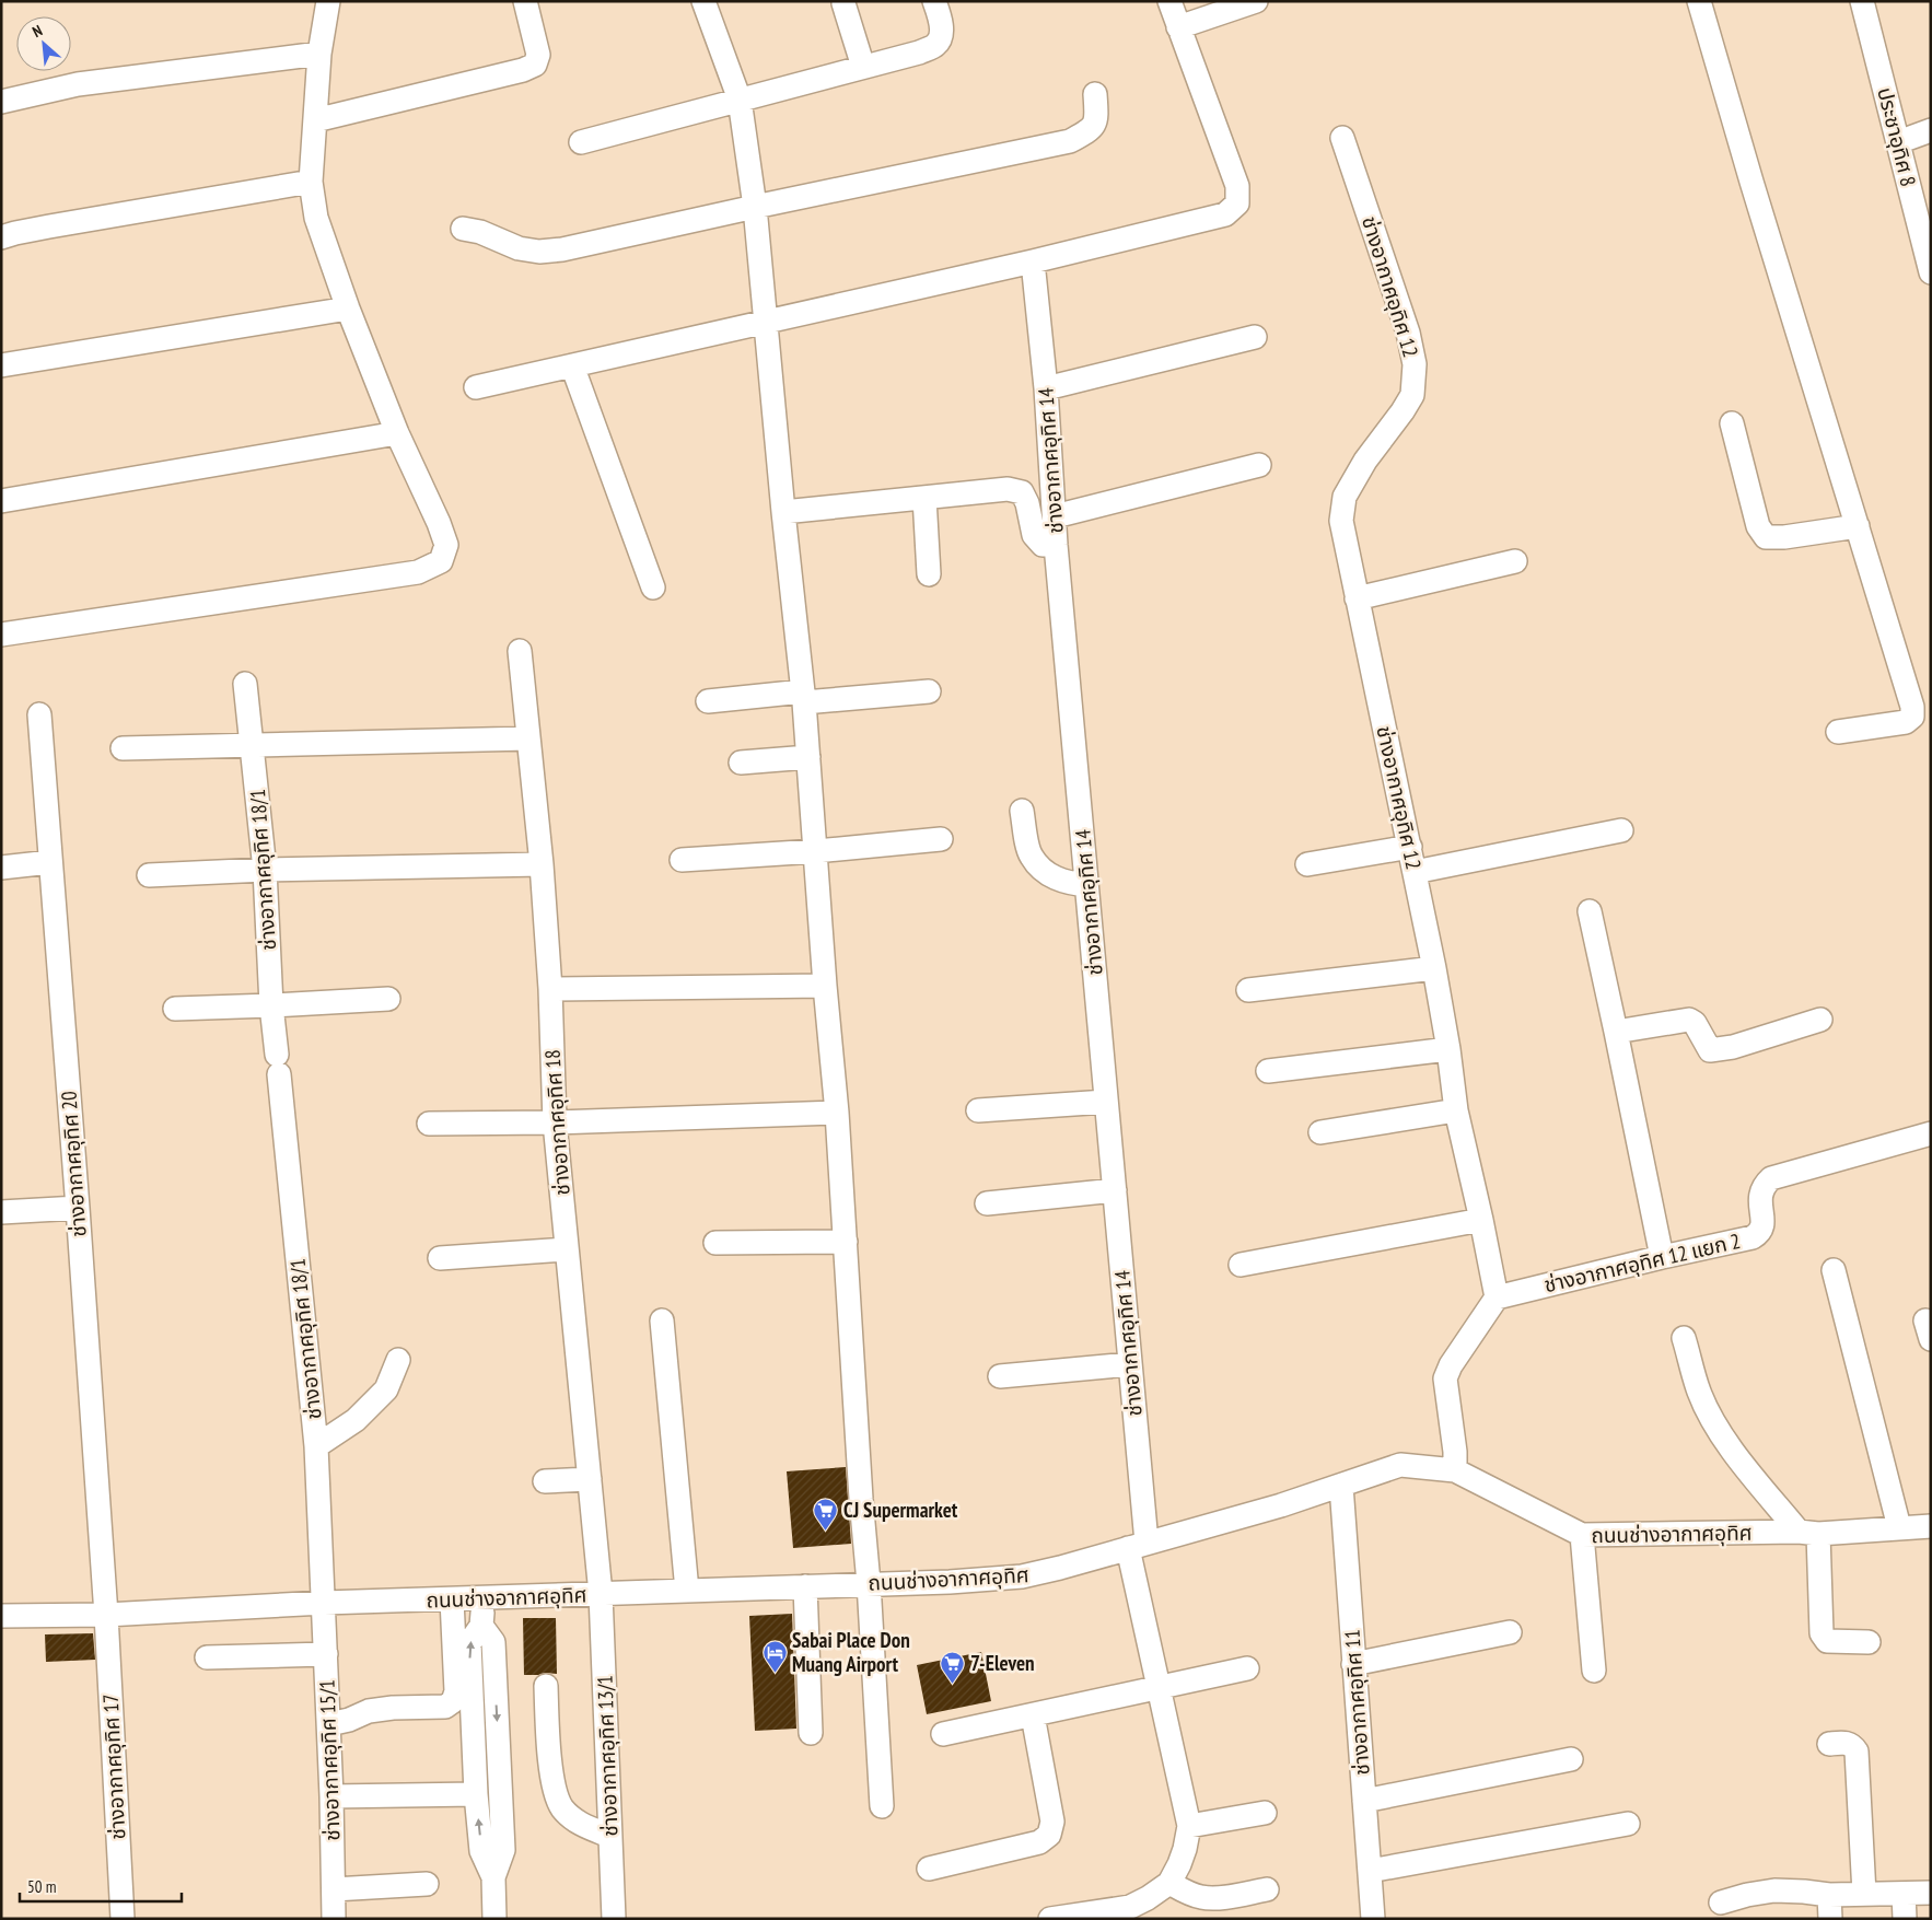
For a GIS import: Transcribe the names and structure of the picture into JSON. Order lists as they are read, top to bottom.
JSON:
{
  "streets": {
    "street": [
      "ประชาอุทิศ 8",
      "ช่างอากาศอุทิศ 12",
      "ช่างอากาศอุทิศ 14",
      "ช่างอากาศอุทิศ 18/1",
      "ช่างอากาศอุทิศ 18",
      "ช่างอากาศอุทิศ 20",
      "ช่างอากาศอุทิศ 12 แยก 2",
      "ถนนช่างอากาศอุทิศ",
      "ช่างอากาศอุทิศ 11",
      "ช่างอากาศอุทิศ 13/1",
      "ช่างอากาศอุทิศ 15/1",
      "ช่างอากาศอุทิศ 17"
    ]
  },
  "crossings": [
    ["ช่างอากาศอุทิศ 12", "ช่างอากาศอุทิศ 12 แยก 2"],
    ["ช่างอากาศอุทิศ 14", "ถนนช่างอากาศอุทิศ"],
    ["ช่างอากาศอุทิศ 18/1", "ถนนช่างอากาศอุทิศ"],
    ["ช่างอากาศอุทิศ 18/1", "ช่างอากาศอุทิศ 15/1"],
    ["ช่างอากาศอุทิศ 18", "ถนนช่างอากาศอุทิศ"],
    ["ช่างอากาศอุทิศ 18", "ช่างอากาศอุทิศ 13/1"],
    ["ช่างอากาศอุทิศ 20", "ถนนช่างอากาศอุทิศ"],
    ["ช่างอากาศอุทิศ 20", "ช่างอากาศอุทิศ 17"],
    ["ถนนช่างอากาศอุทิศ", "ช่างอากาศอุทิศ 11"],
    ["ถนนช่างอากาศอุทิศ", "ช่างอากาศอุทิศ 13/1"],
    ["ถนนช่างอากาศอุทิศ", "ช่างอากาศอุทิศ 15/1"],
    ["ถนนช่างอากาศอุทิศ", "ช่างอากาศอุทิศ 17"]
  ],
  "places": {
    "supermarket": ["CJ Supermarket", "7-Eleven"],
    "hotel": ["Sabai Place Don Muang Airport"]
  },
  "scale_bar": "50 m",
  "north": "top left"
}
